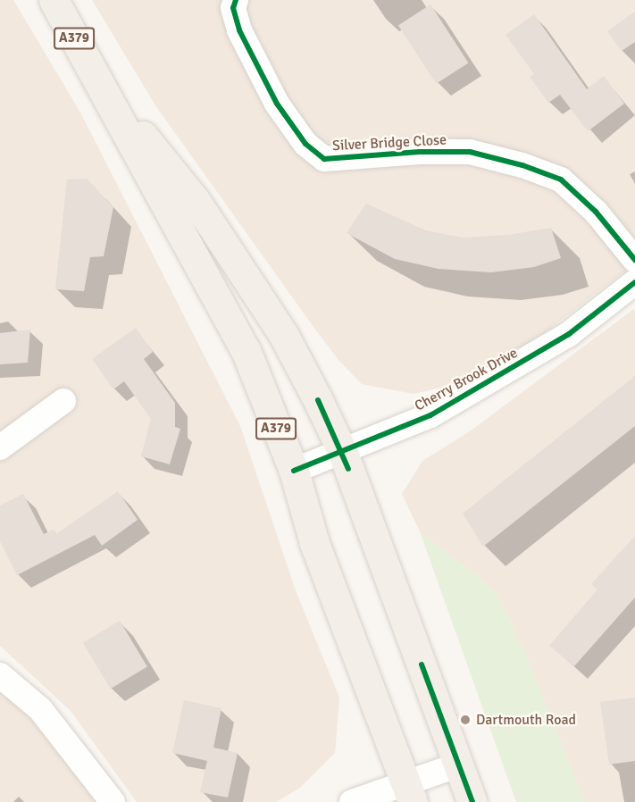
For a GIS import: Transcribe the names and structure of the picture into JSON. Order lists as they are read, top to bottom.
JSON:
{
  "streets": {
    "main road": ["A379"],
    "street": ["Silver Bridge Close", "Cherry Brook Drive"]
  },
  "crossings": [
    ["A379", "Cherry Brook Drive"]
  ],
  "places": ["Dartmouth Road"]
}
